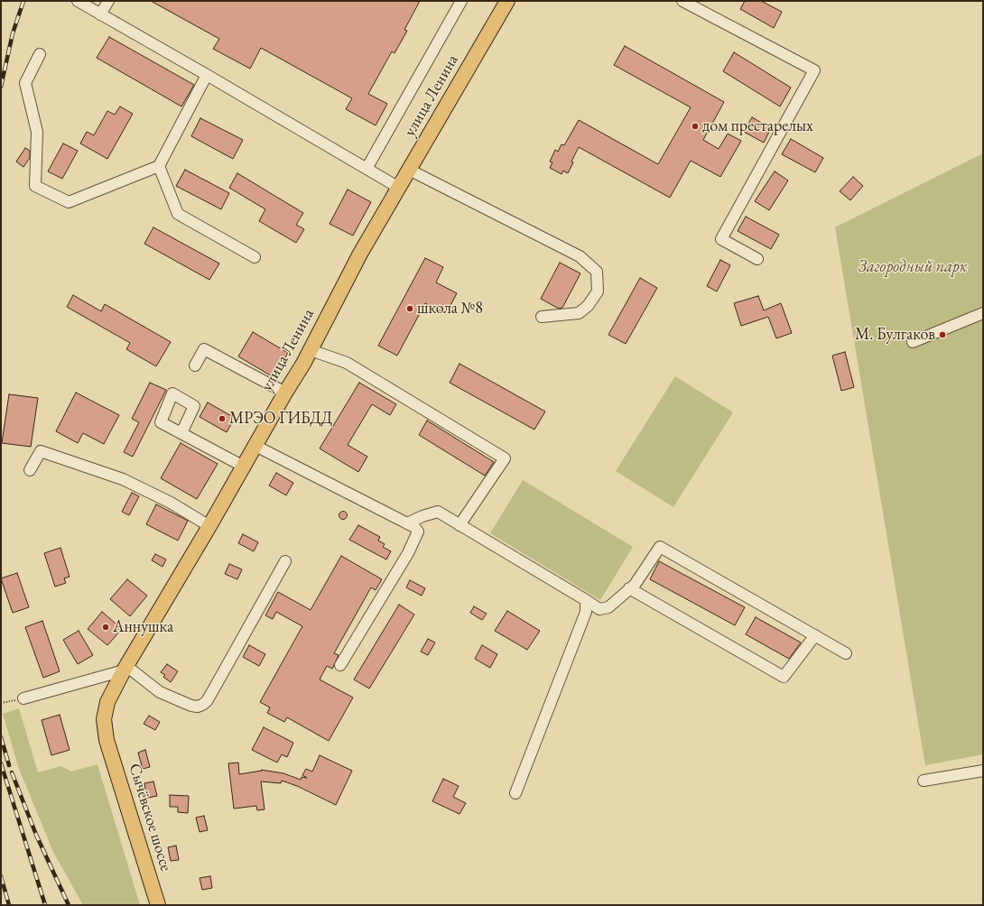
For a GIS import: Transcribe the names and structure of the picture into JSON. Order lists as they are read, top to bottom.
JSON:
{
  "streets": {
    "main road": ["улица Ленина", "Сычёвское шоссе"]
  },
  "crossings": [
    ["улица Ленина", "Сычёвское шоссе"]
  ],
  "parks": ["Загородный парк"],
  "places": [
    "дом престарелых",
    "школа №8",
    "М. Булгаков",
    "МРЭО ГИБДД",
    "Аннушка"
  ]
}
